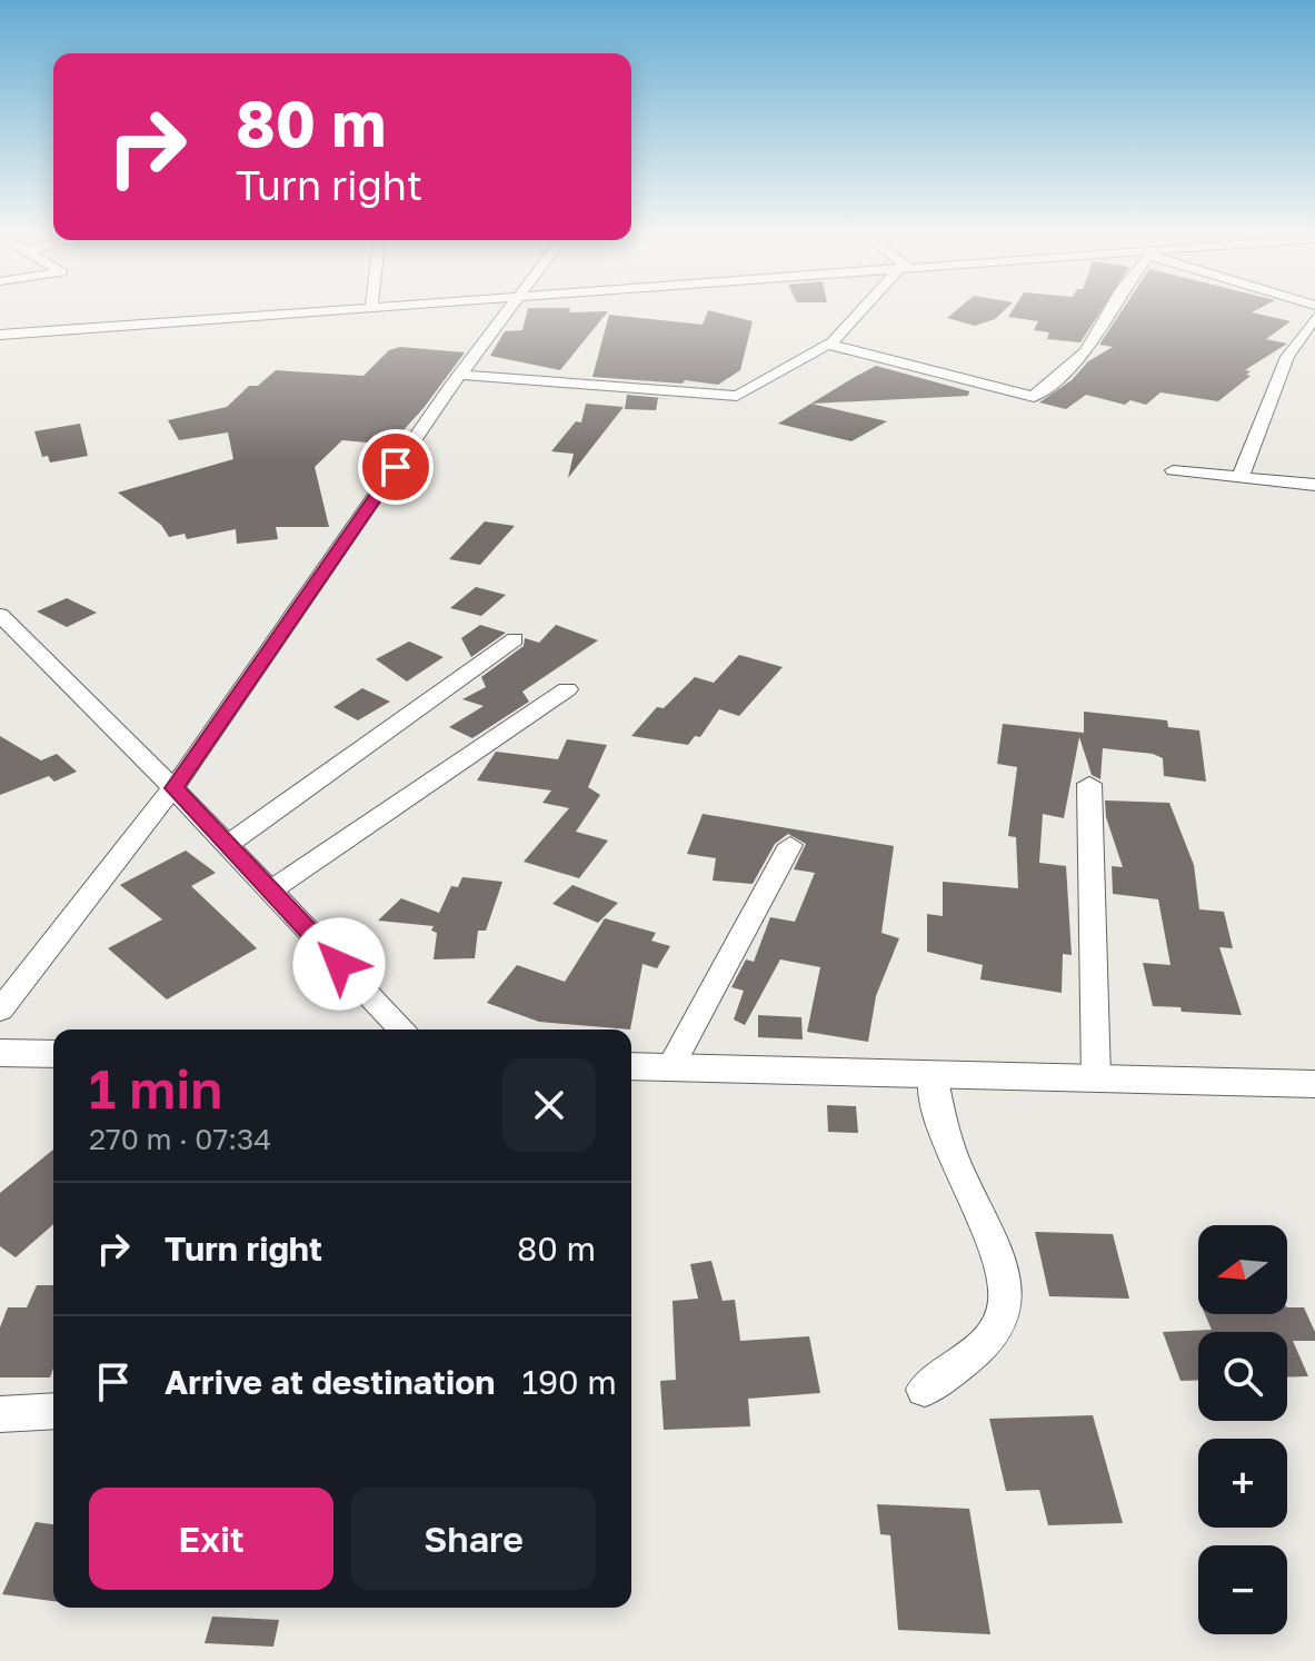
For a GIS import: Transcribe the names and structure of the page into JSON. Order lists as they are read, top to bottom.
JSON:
{
  "north": "left",
  "page": {
    "turn": ["80 m", "Turn right"],
    "heading": ["1 min", "270 m · 07:34"],
    "list": [
      {
        "name": "Turn right",
        "value": "80 m"
      },
      {
        "name": "Arrive at destination",
        "value": "190 m"
      }
    ],
    "map_buttons": ["+", "−"],
    "buttons": ["Exit", "Share"]
  }
}
